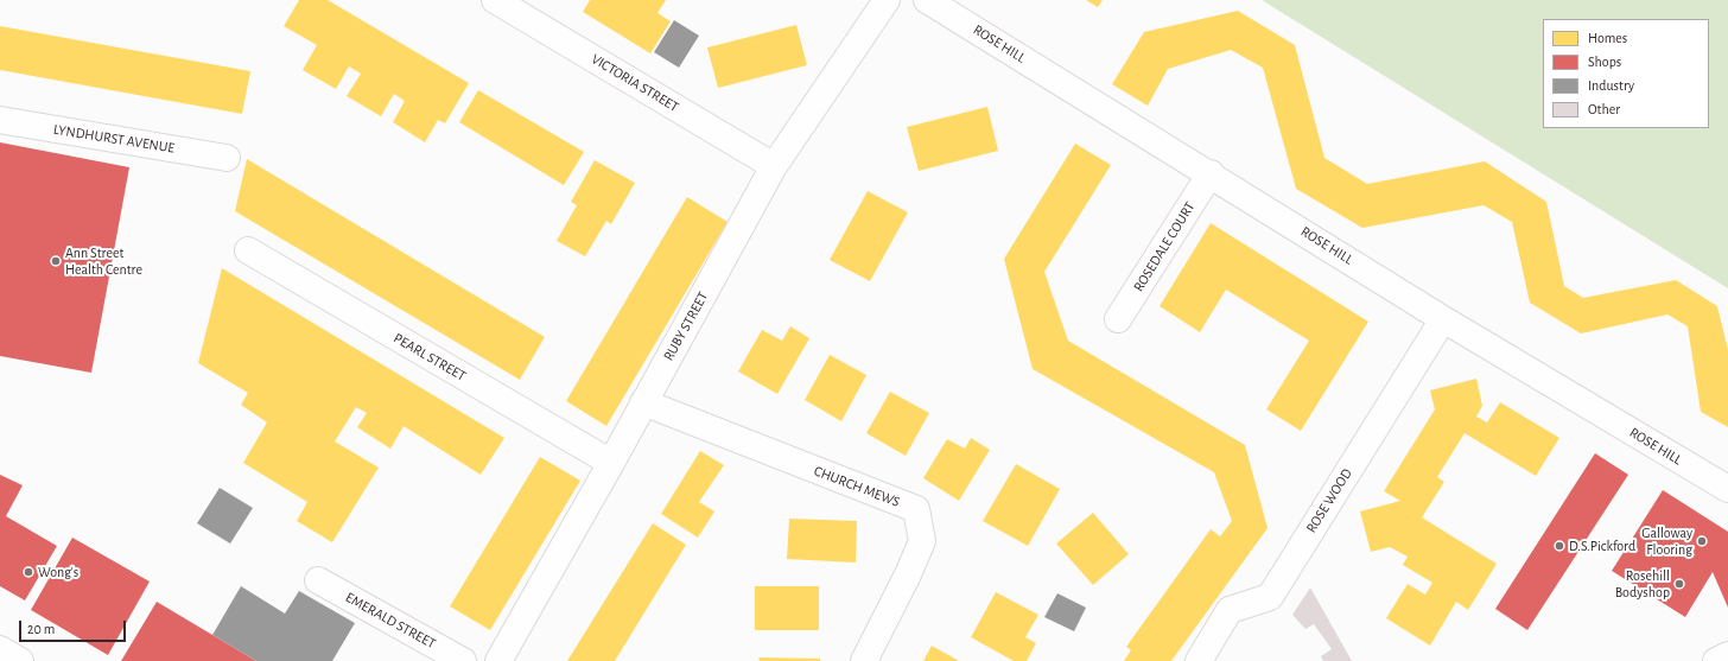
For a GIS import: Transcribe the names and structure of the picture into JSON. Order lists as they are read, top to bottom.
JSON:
{
  "streets": {
    "street": [
      "ROSE HILL",
      "VICTORIA STREET",
      "LYNDHURST AVENUE",
      "ROSEDALE COURT",
      "RUBY STREET",
      "PEARL STREET",
      "CHURCH MEWS",
      "ROSE WOOD",
      "EMERALD STREET"
    ]
  },
  "crossings": [
    ["ROSE HILL", "ROSEDALE COURT"],
    ["ROSE HILL", "ROSE WOOD"],
    ["VICTORIA STREET", "RUBY STREET"],
    ["RUBY STREET", "PEARL STREET"],
    ["RUBY STREET", "CHURCH MEWS"]
  ],
  "places": [
    "Ann Street Health Centre",
    "Galloway Flooring",
    "D.S.Pickford",
    "Wong's",
    "Rosehill Bodyshop"
  ],
  "legend": [
    "Homes",
    "Shops",
    "Industry",
    "Other"
  ],
  "scale_bar": "20 m"
}
